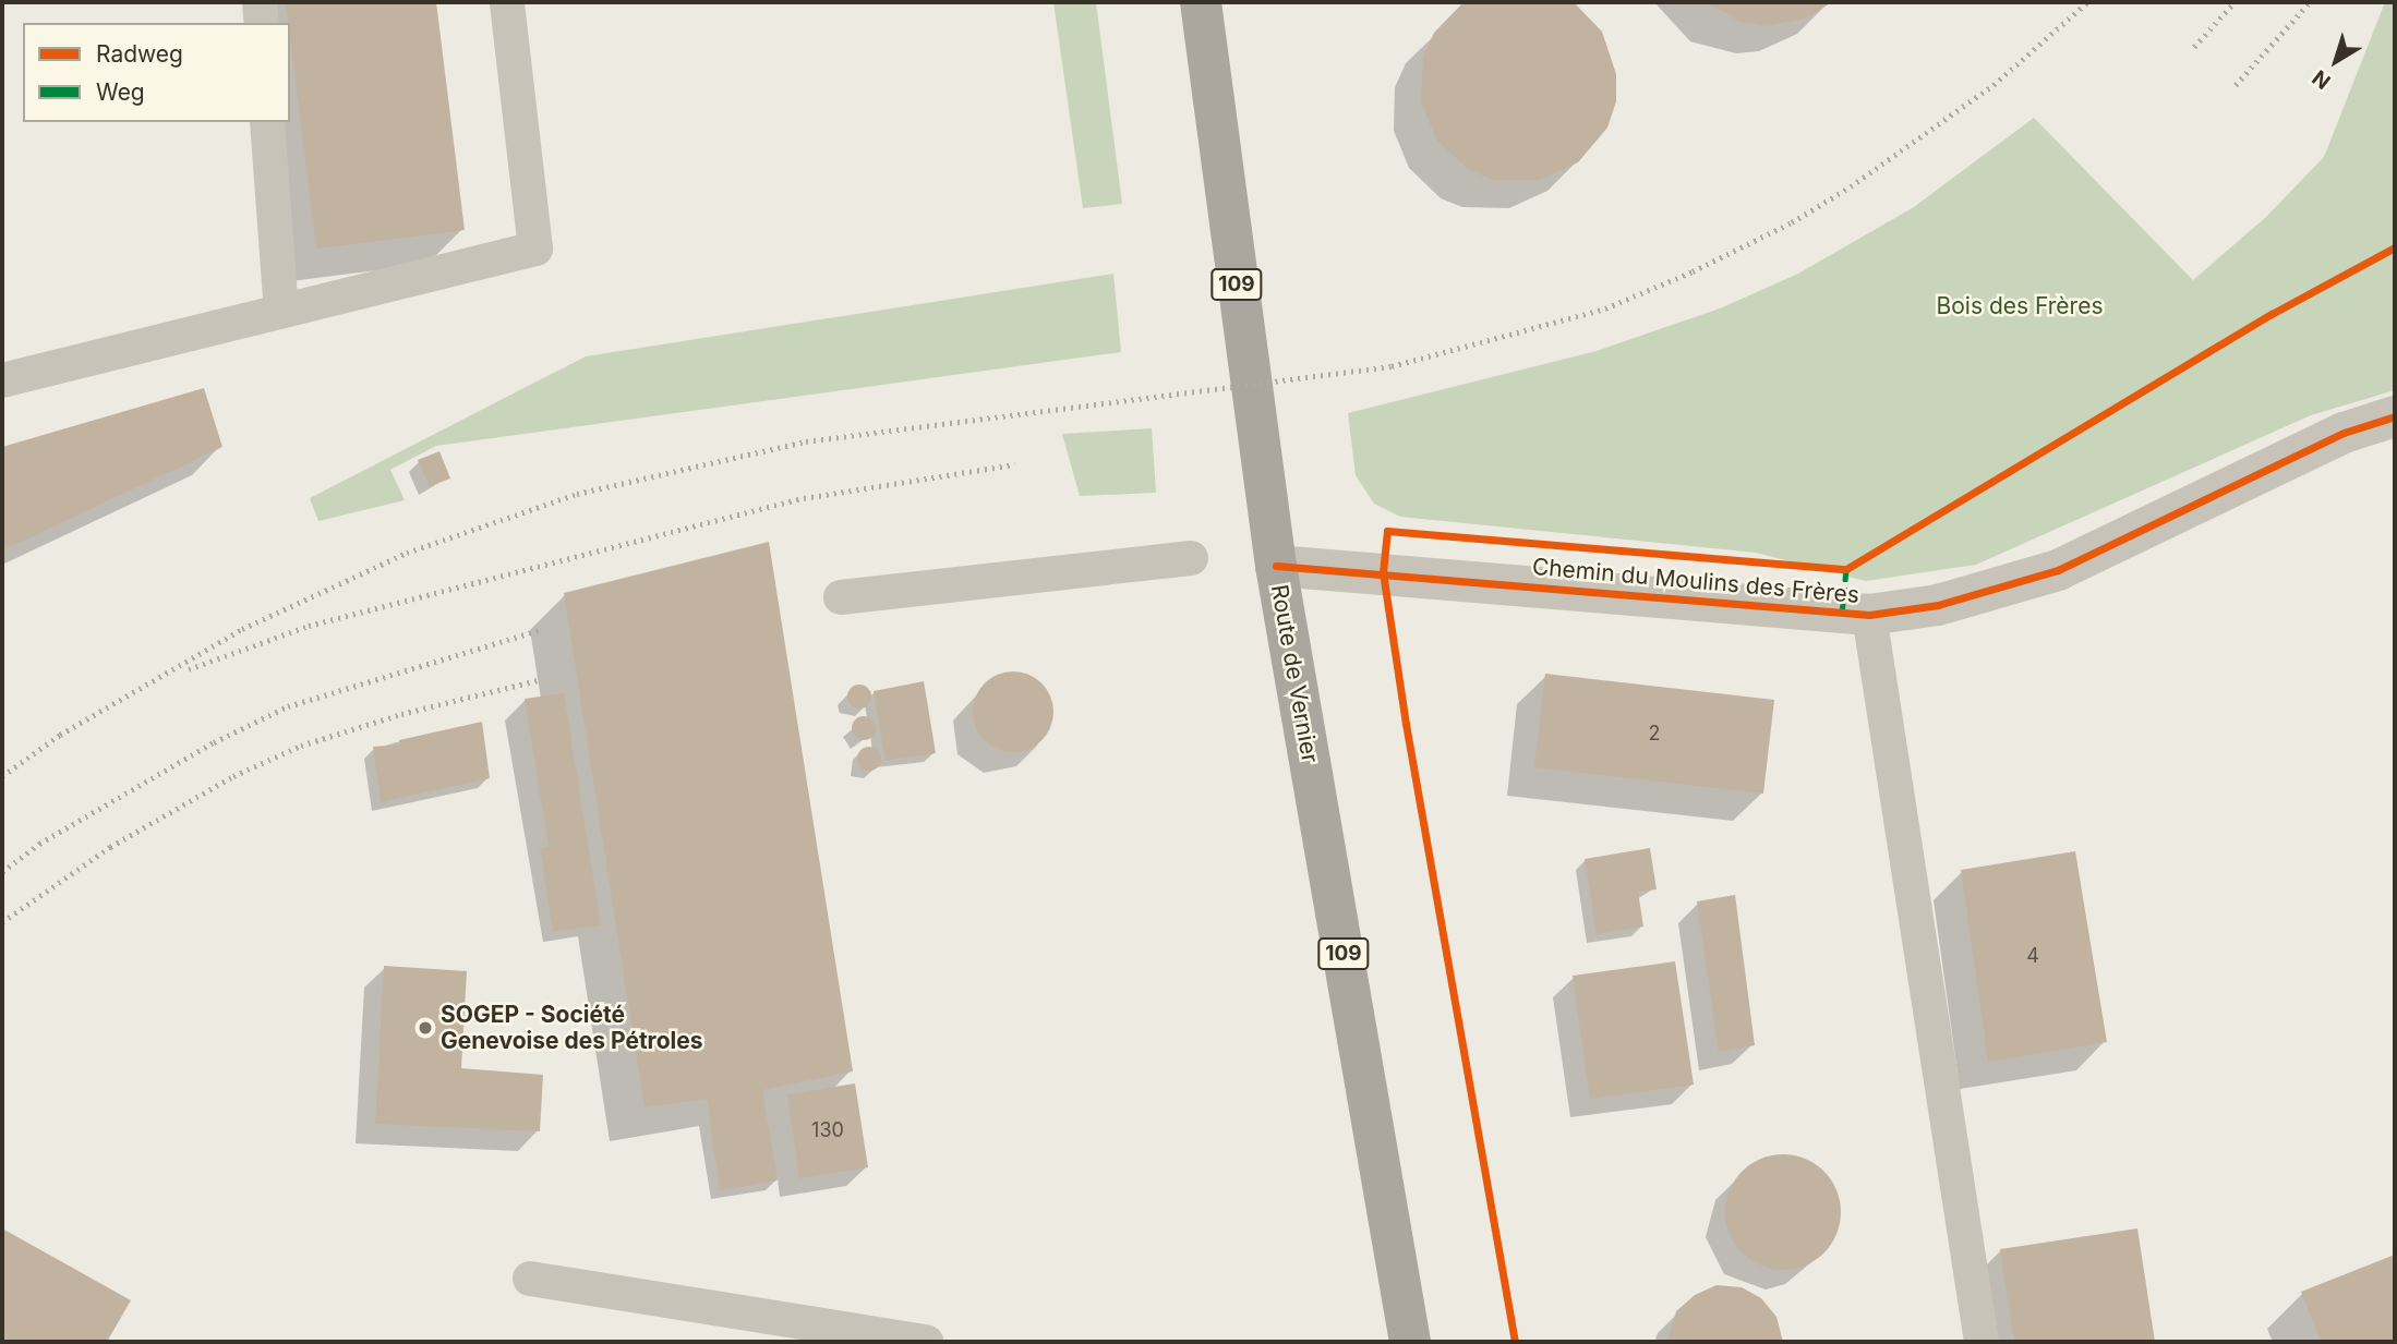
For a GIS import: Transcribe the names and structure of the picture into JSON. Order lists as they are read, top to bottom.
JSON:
{
  "streets": {
    "main road": ["109", "Route de Vernier"],
    "street": ["Chemin du Moulins des Frères"]
  },
  "crossings": [
    ["Chemin du Moulins des Frères", "Route de Vernier"]
  ],
  "parks": ["Bois des Frères"],
  "places": ["SOGEP - Société Genevoise des Pétroles"],
  "house_numbers": ["2", "4", "130"],
  "legend": ["Radweg", "Weg"],
  "north": "bottom left"
}
